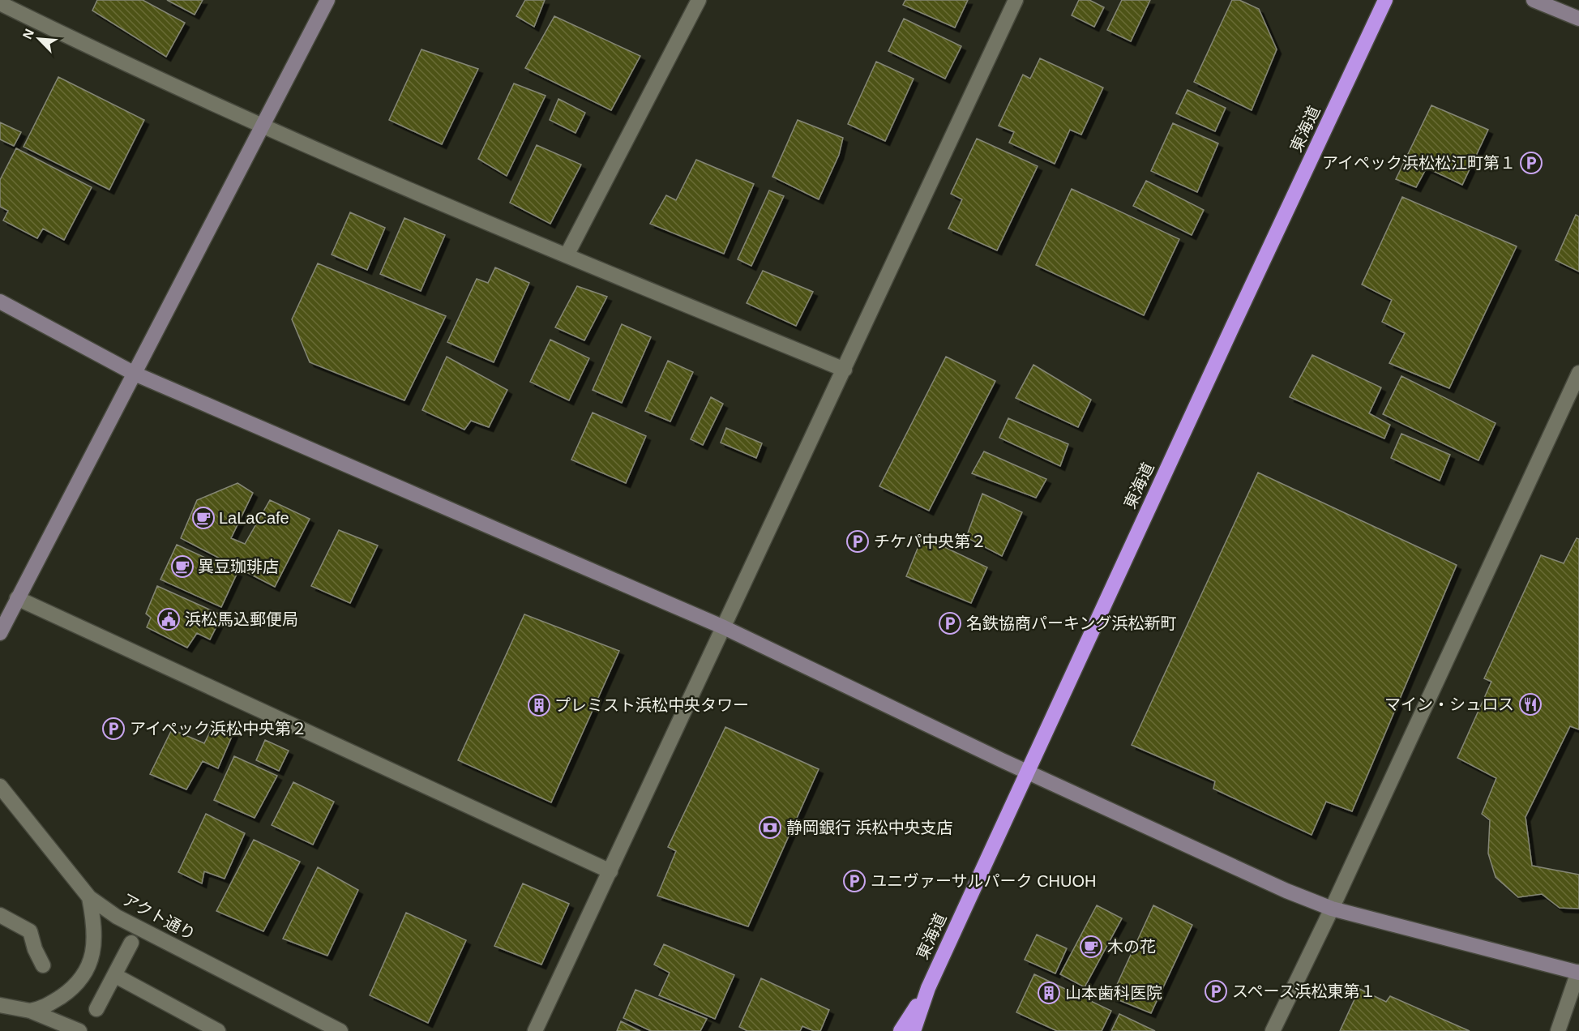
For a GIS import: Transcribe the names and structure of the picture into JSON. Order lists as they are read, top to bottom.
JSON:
{
  "streets": {
    "highway": ["東海道"],
    "street": ["アクト通り"]
  },
  "places": {
    "parking": [
      "アイペック浜松松江町第１",
      "チケパ中央第２",
      "名鉄協商パーキング浜松新町",
      "アイペック浜松中央第２",
      "ユニヴァーサルパーク CHUOH",
      "スペース浜松東第１"
    ],
    "cafe": ["LaLaCafe", "異豆珈琲店", "木の花"],
    "public building": ["浜松馬込郵便局"],
    "restaurant": ["マイン・シュロス"],
    "building": ["プレミスト浜松中央タワー", "山本歯科医院"],
    "bank": ["静岡銀行 浜松中央支店"]
  },
  "north": "top left"
}
